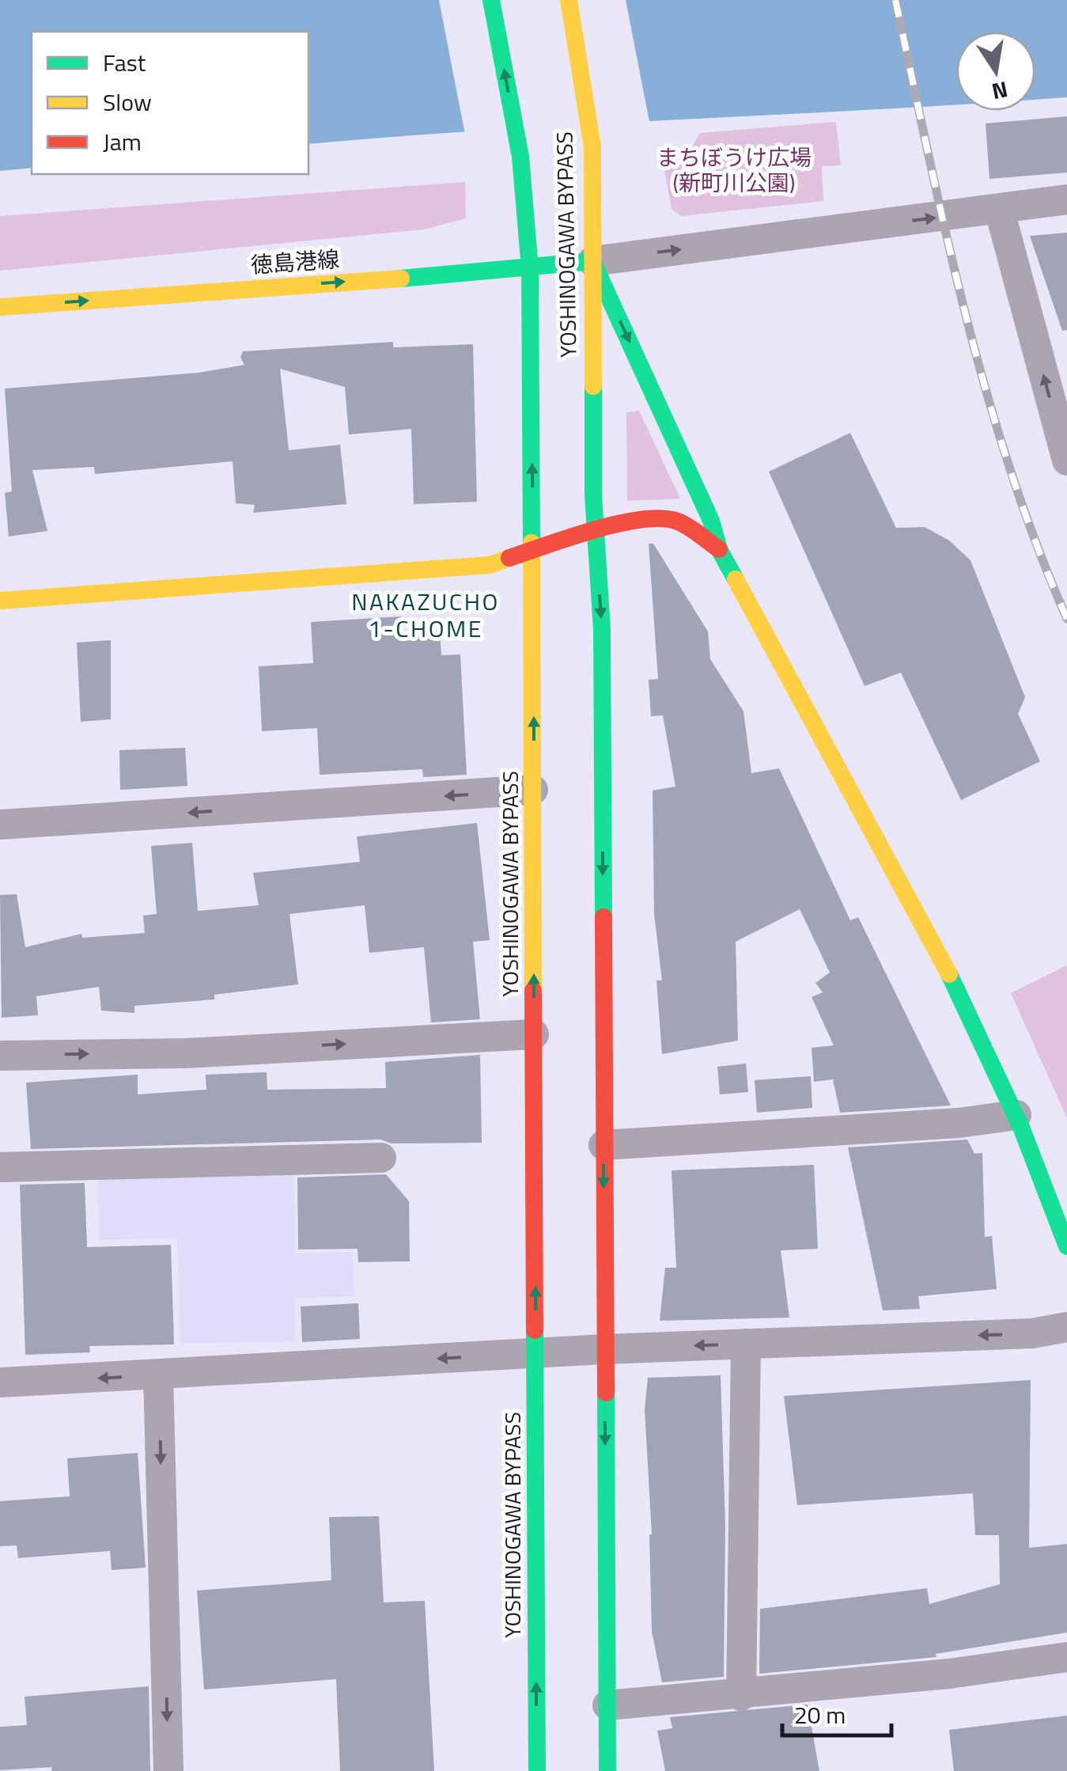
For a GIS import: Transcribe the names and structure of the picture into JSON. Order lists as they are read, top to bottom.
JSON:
{
  "streets": {
    "main road": ["YOSHINOGAWA BYPASS", "徳島港線"]
  },
  "crossings": [
    ["YOSHINOGAWA BYPASS", "徳島港線"]
  ],
  "one_way": ["徳島港線"],
  "districts": ["NAKAZUCHO 1-CHOME"],
  "parks": ["まちぼうけ広場 (新町川公園)"],
  "legend": ["Fast", "Slow", "Jam"],
  "scale_bar": "20 m",
  "north": "bottom"
}
